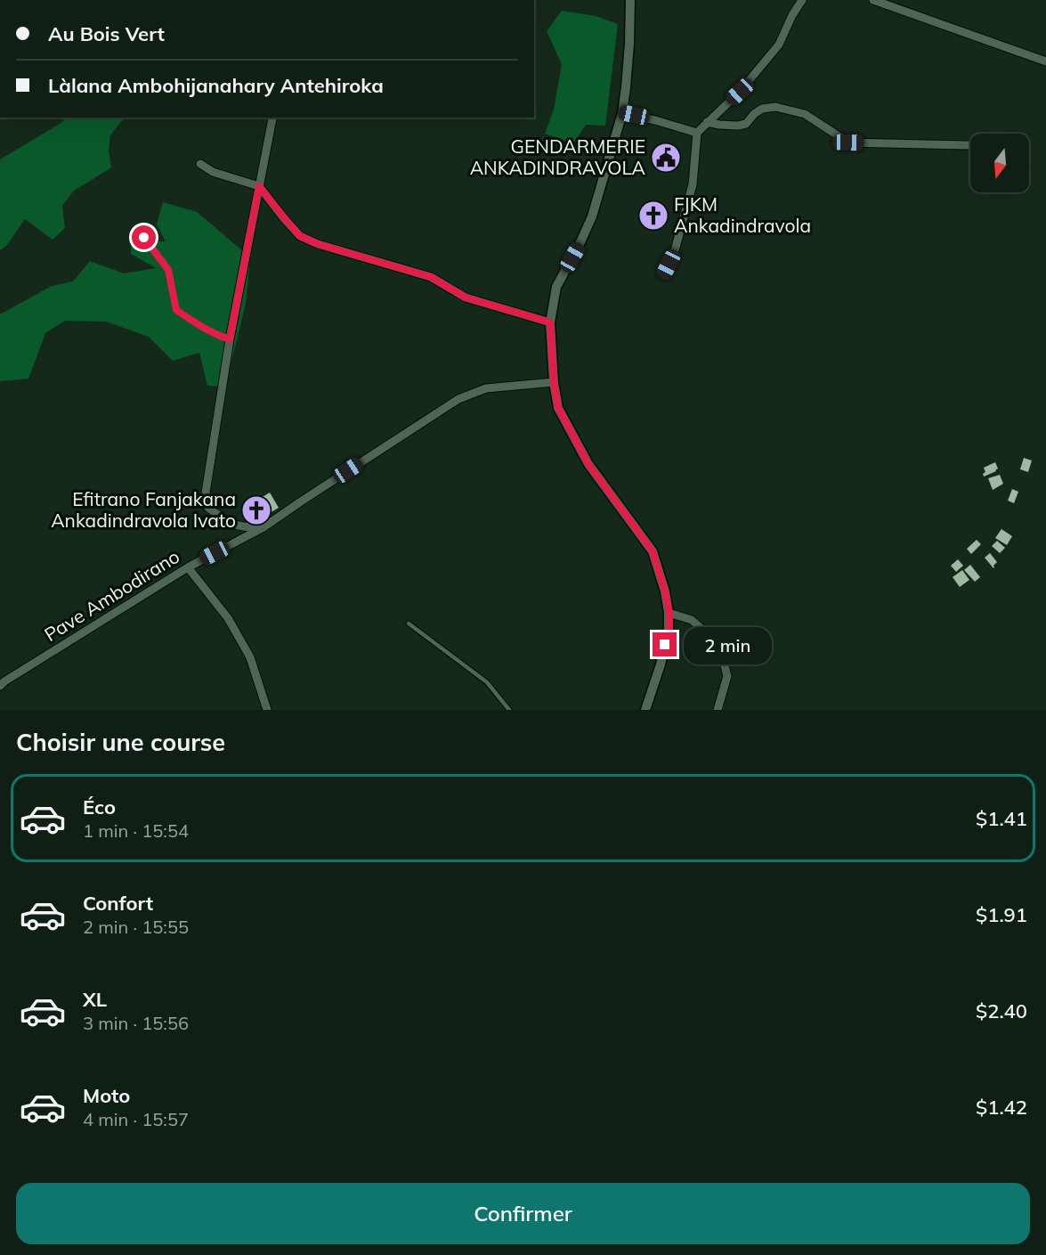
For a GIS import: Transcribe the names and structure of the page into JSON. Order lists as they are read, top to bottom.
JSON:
{
  "streets": {
    "street": ["Pave Ambodirano"]
  },
  "places": {
    "public building": ["GENDARMERIE ANKADINDRAVOLA"],
    "church": ["FJKM Ankadindravola", "Efitrano Fanjakana Ankadindravola Ivato"]
  },
  "north": "bottom",
  "page": {
    "banner": ["Au Bois Vert", "Làlana Ambohijanahary Antehiroka"],
    "bubble": "2 min",
    "heading": "Choisir une course",
    "list": [
      {
        "name": "Éco",
        "note": "1 min · 15:54",
        "value": "$1.41"
      },
      {
        "name": "Confort",
        "note": "2 min · 15:55",
        "value": "$1.91"
      },
      {
        "name": "XL",
        "note": "3 min · 15:56",
        "value": "$2.40"
      },
      {
        "name": "Moto",
        "note": "4 min · 15:57",
        "value": "$1.42"
      }
    ],
    "buttons": "Confirmer"
  }
}
